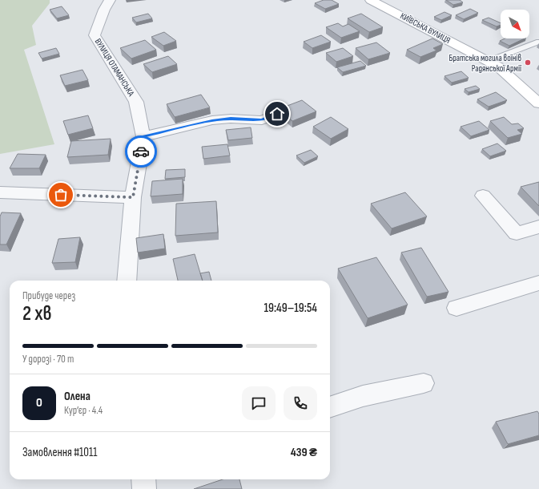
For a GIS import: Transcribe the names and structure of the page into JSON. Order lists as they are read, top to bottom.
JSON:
{
  "streets": {
    "street": ["КИЇВСЬКА ВУЛИЦЯ", "ВУЛИЦЯ ОТАМАНСЬКА"]
  },
  "places": ["Братська могила воїнів Радянської Армії"],
  "north": "bottom right",
  "page": {
    "heading": ["2 хв", "Прибуде через", "19:49–19:54"],
    "panel": [
      "Олена",
      "Кур’єр · 4.4",
      "Замовлення #1011",
      "439 ₴"
    ],
    "bar": "У дорозі · 70 m",
    "round": "О"
  }
}
